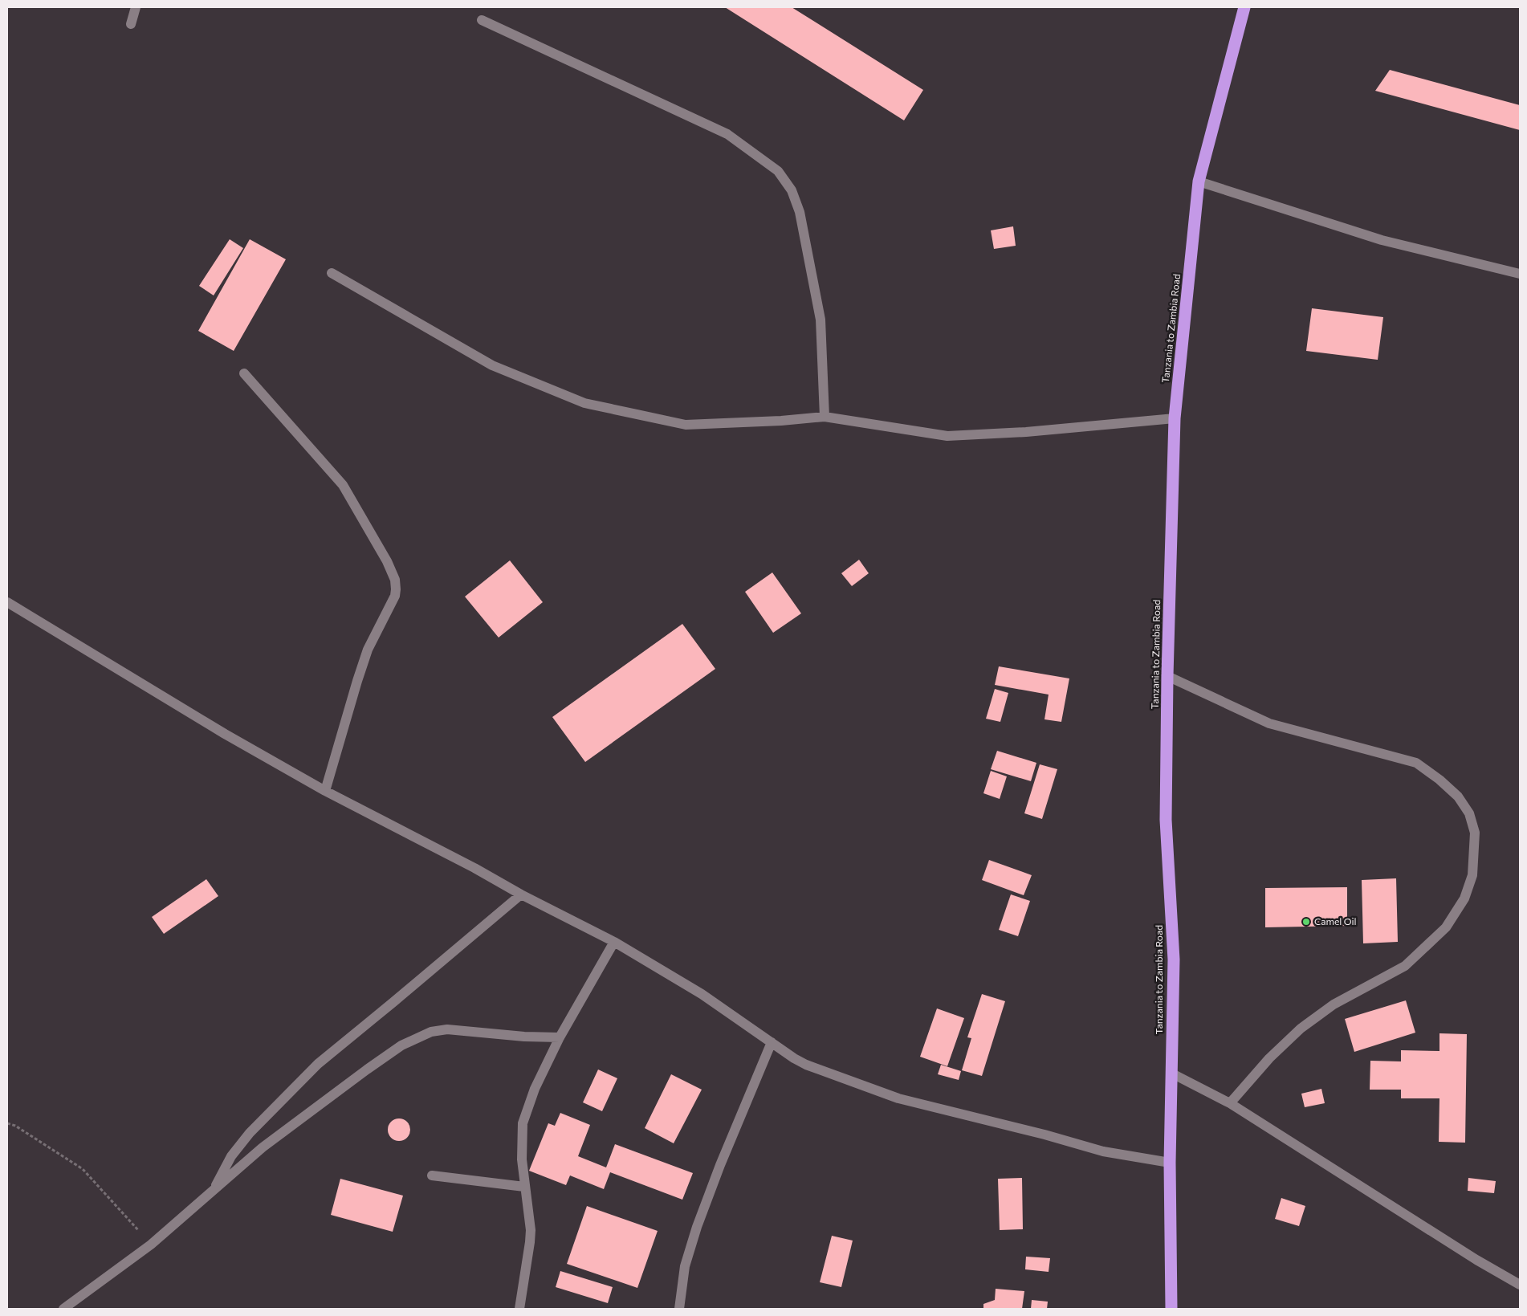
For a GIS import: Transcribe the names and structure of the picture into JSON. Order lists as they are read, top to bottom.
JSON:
{
  "streets": {
    "highway": ["Tanzania to Zambia Road"]
  },
  "places": ["Camel Oil"]
}
